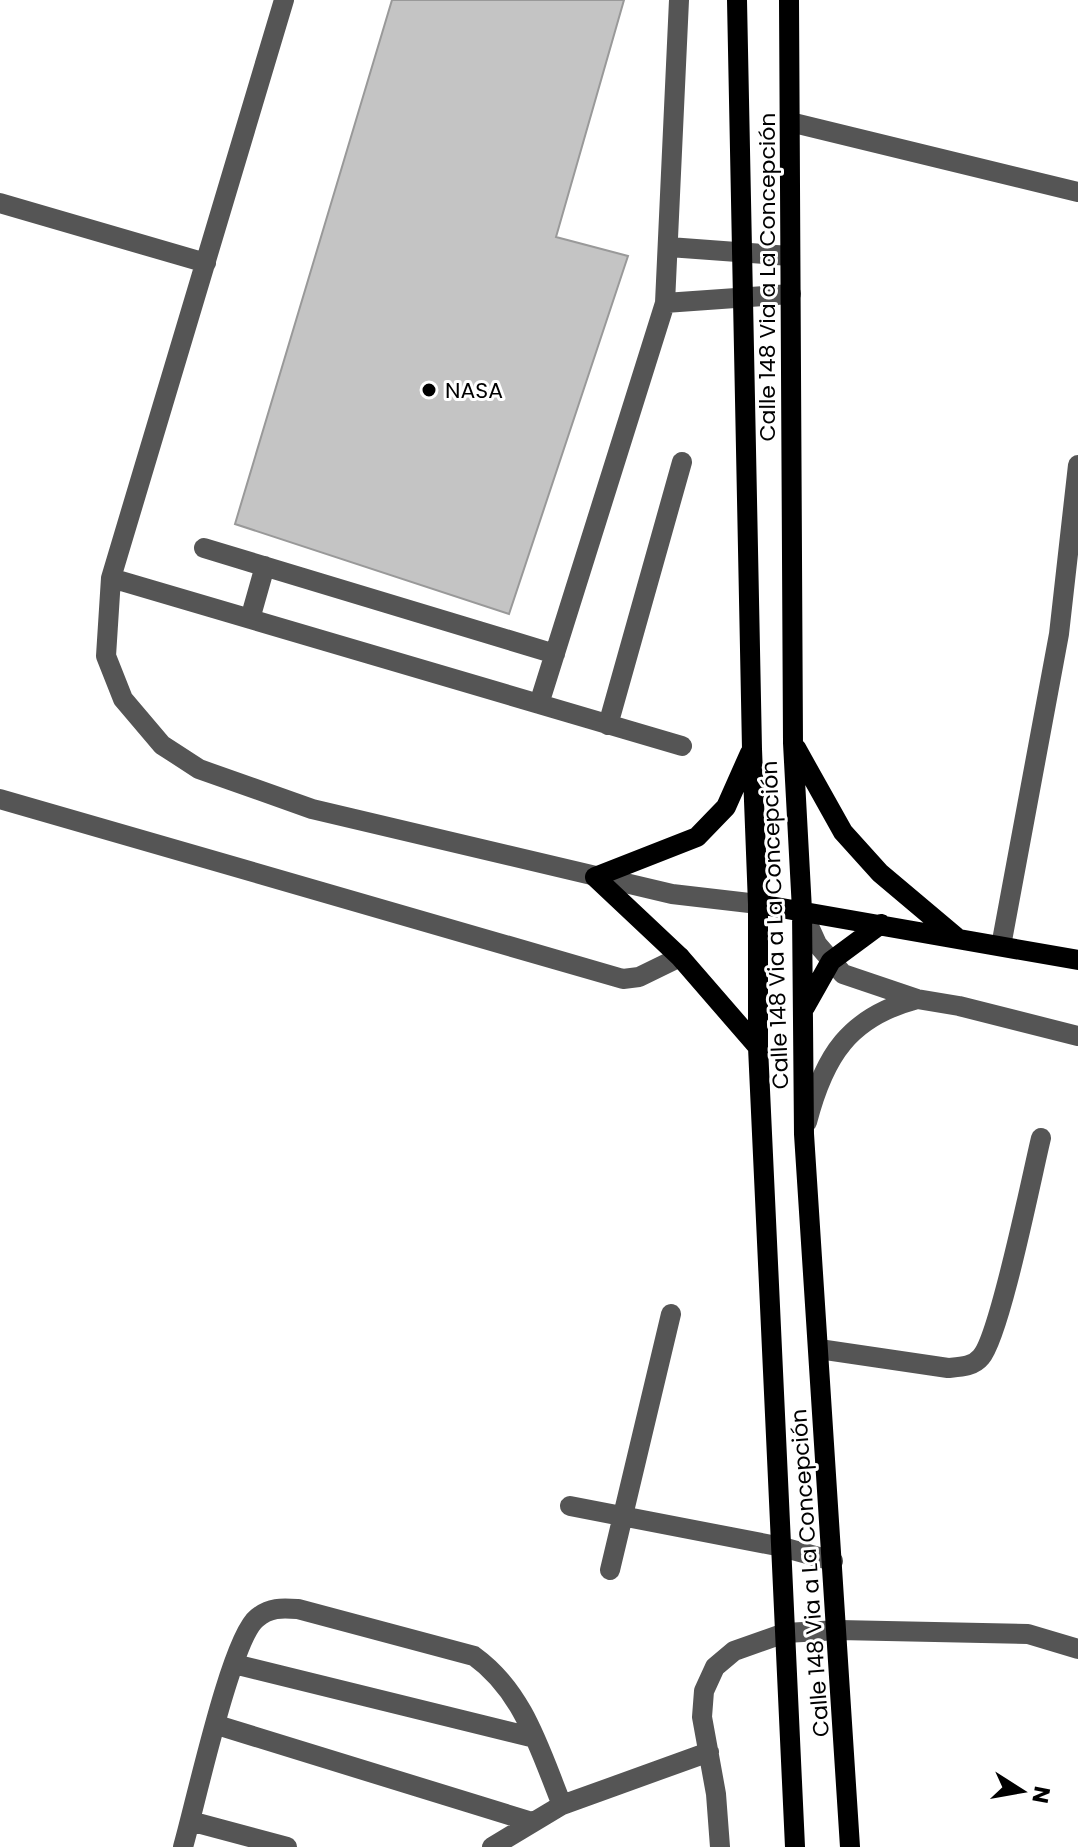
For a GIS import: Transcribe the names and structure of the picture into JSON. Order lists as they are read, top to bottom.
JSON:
{
  "streets": {
    "main road": ["Calle 148 Via a La Concepción"]
  },
  "places": ["NASA"],
  "north": "right"
}
